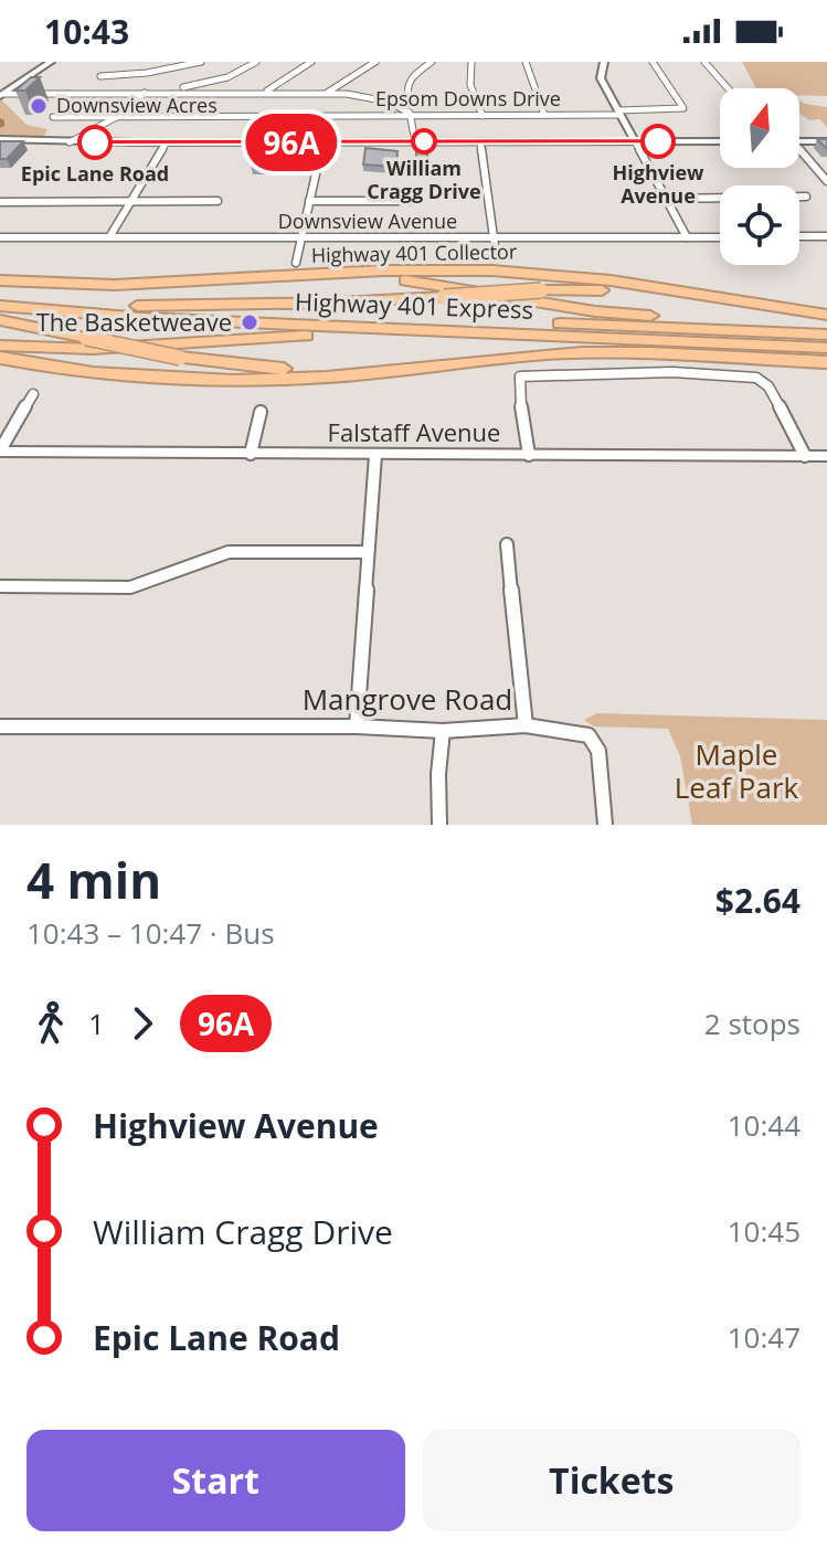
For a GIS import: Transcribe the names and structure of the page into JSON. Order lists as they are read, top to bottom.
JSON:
{
  "streets": {
    "highway": ["Highway 401 Collector", "Highway 401 Express"],
    "street": [
      "Epsom Downs Drive",
      "Downsview Avenue",
      "Falstaff Avenue",
      "Mangrove Road"
    ]
  },
  "parks": ["Maple Leaf Park"],
  "places": [
    "Downsview Acres",
    "William Cragg Drive",
    "Highview Avenue",
    "Epic Lane Road",
    "The Basketweave"
  ],
  "lines": ["bus line 96A"],
  "north": "top",
  "page": {
    "status": "10:43",
    "on_map": "96A",
    "heading": ["4 min", "10:43 – 10:47 · Bus", "$2.64"],
    "legs": ["1", "96A", "2 stops"],
    "list": [
      {
        "name": "Highview Avenue",
        "value": "10:44"
      },
      {
        "name": "William Cragg Drive",
        "value": "10:45"
      },
      {
        "name": "Epic Lane Road",
        "value": "10:47"
      }
    ],
    "buttons": ["Start", "Tickets"]
  }
}
